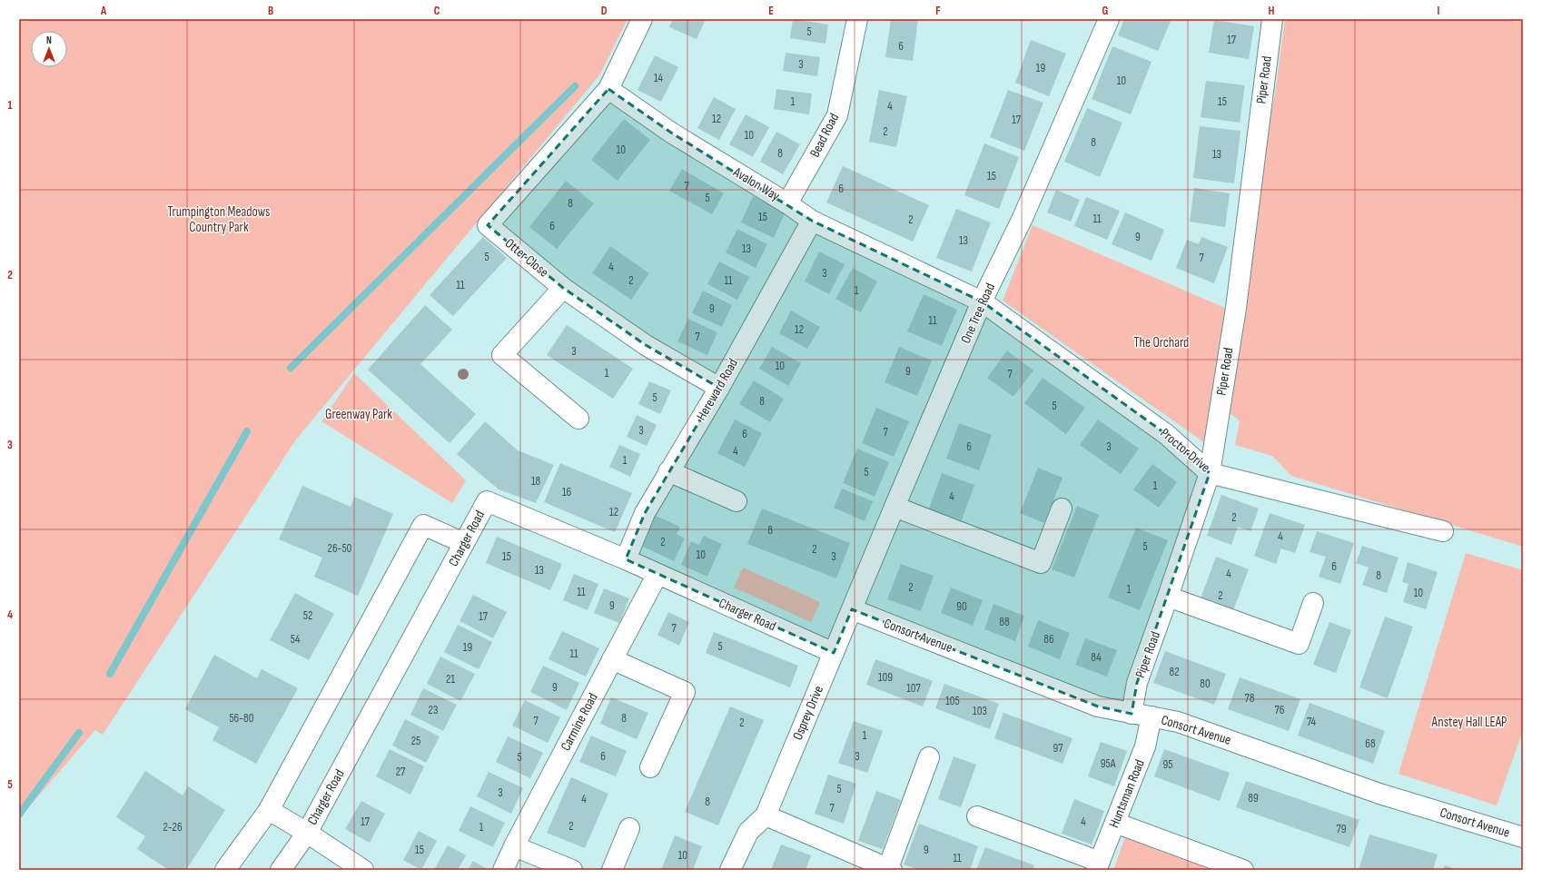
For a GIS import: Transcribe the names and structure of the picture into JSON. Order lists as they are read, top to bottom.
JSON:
{
  "streets": {
    "street": [
      "Piper Road",
      "Bead Road",
      "Avalon Way",
      "Otter Close",
      "One Tree Road",
      "Hereward Road",
      "Proctor Drive",
      "Charger Road",
      "Consort Avenue",
      "Osprey Drive",
      "Carmine Road",
      "Huntsman Road"
    ]
  },
  "crossings": [
    ["Piper Road", "Proctor Drive"],
    ["Piper Road", "Consort Avenue"],
    ["Bead Road", "Avalon Way"],
    ["Avalon Way", "Otter Close"],
    ["Avalon Way", "One Tree Road"],
    ["Avalon Way", "Hereward Road"],
    ["Avalon Way", "Proctor Drive"],
    ["Otter Close", "Hereward Road"],
    ["One Tree Road", "Proctor Drive"],
    ["One Tree Road", "Consort Avenue"],
    ["One Tree Road", "Osprey Drive"],
    ["Hereward Road", "Charger Road"],
    ["Charger Road", "Osprey Drive"],
    ["Charger Road", "Carmine Road"],
    ["Consort Avenue", "Osprey Drive"],
    ["Consort Avenue", "Huntsman Road"]
  ],
  "parks": [
    "Trumpington Meadows Country Park",
    "The Orchard",
    "Greenway Park",
    "Anstey Hall LEAP"
  ],
  "house_numbers": [
    "5",
    "17",
    "6",
    "3",
    "19",
    "14",
    "10",
    "1",
    "15",
    "4",
    "12",
    "17",
    "2",
    "10",
    "8",
    "10",
    "8",
    "13",
    "15",
    "7",
    "6",
    "5",
    "8",
    "15",
    "11",
    "2",
    "6",
    "9",
    "13",
    "13",
    "5",
    "7",
    "4",
    "3",
    "2",
    "11",
    "11",
    "1",
    "9",
    "11",
    "12",
    "7",
    "3",
    "10",
    "9",
    "1",
    "7",
    "5",
    "8",
    "5",
    "3",
    "7",
    "6",
    "6",
    "3",
    "4",
    "1",
    "5",
    "18",
    "1",
    "16",
    "4",
    "12",
    "2",
    "8",
    "4",
    "2",
    "5",
    "26-50",
    "2",
    "10",
    "15",
    "3",
    "6",
    "13",
    "4",
    "8",
    "2",
    "1",
    "11",
    "10",
    "2",
    "9",
    "90",
    "52",
    "17",
    "88",
    "7",
    "54",
    "86",
    "5",
    "19",
    "11",
    "84",
    "82",
    "109",
    "21",
    "80",
    "9",
    "107",
    "78",
    "105",
    "23",
    "76",
    "103",
    "56-80",
    "8",
    "7",
    "74",
    "2",
    "1",
    "25",
    "68",
    "97",
    "6",
    "3",
    "5",
    "95A",
    "95",
    "27",
    "5",
    "3",
    "89",
    "4",
    "8",
    "7",
    "17",
    "4",
    "2",
    "2-26",
    "1",
    "79",
    "15",
    "9",
    "10",
    "11"
  ],
  "north": "top",
  "grid": {
    "columns": [
      "A",
      "B",
      "C",
      "D",
      "E",
      "F",
      "G",
      "H",
      "I"
    ],
    "rows": [
      "1",
      "2",
      "3",
      "4",
      "5"
    ]
  }
}
